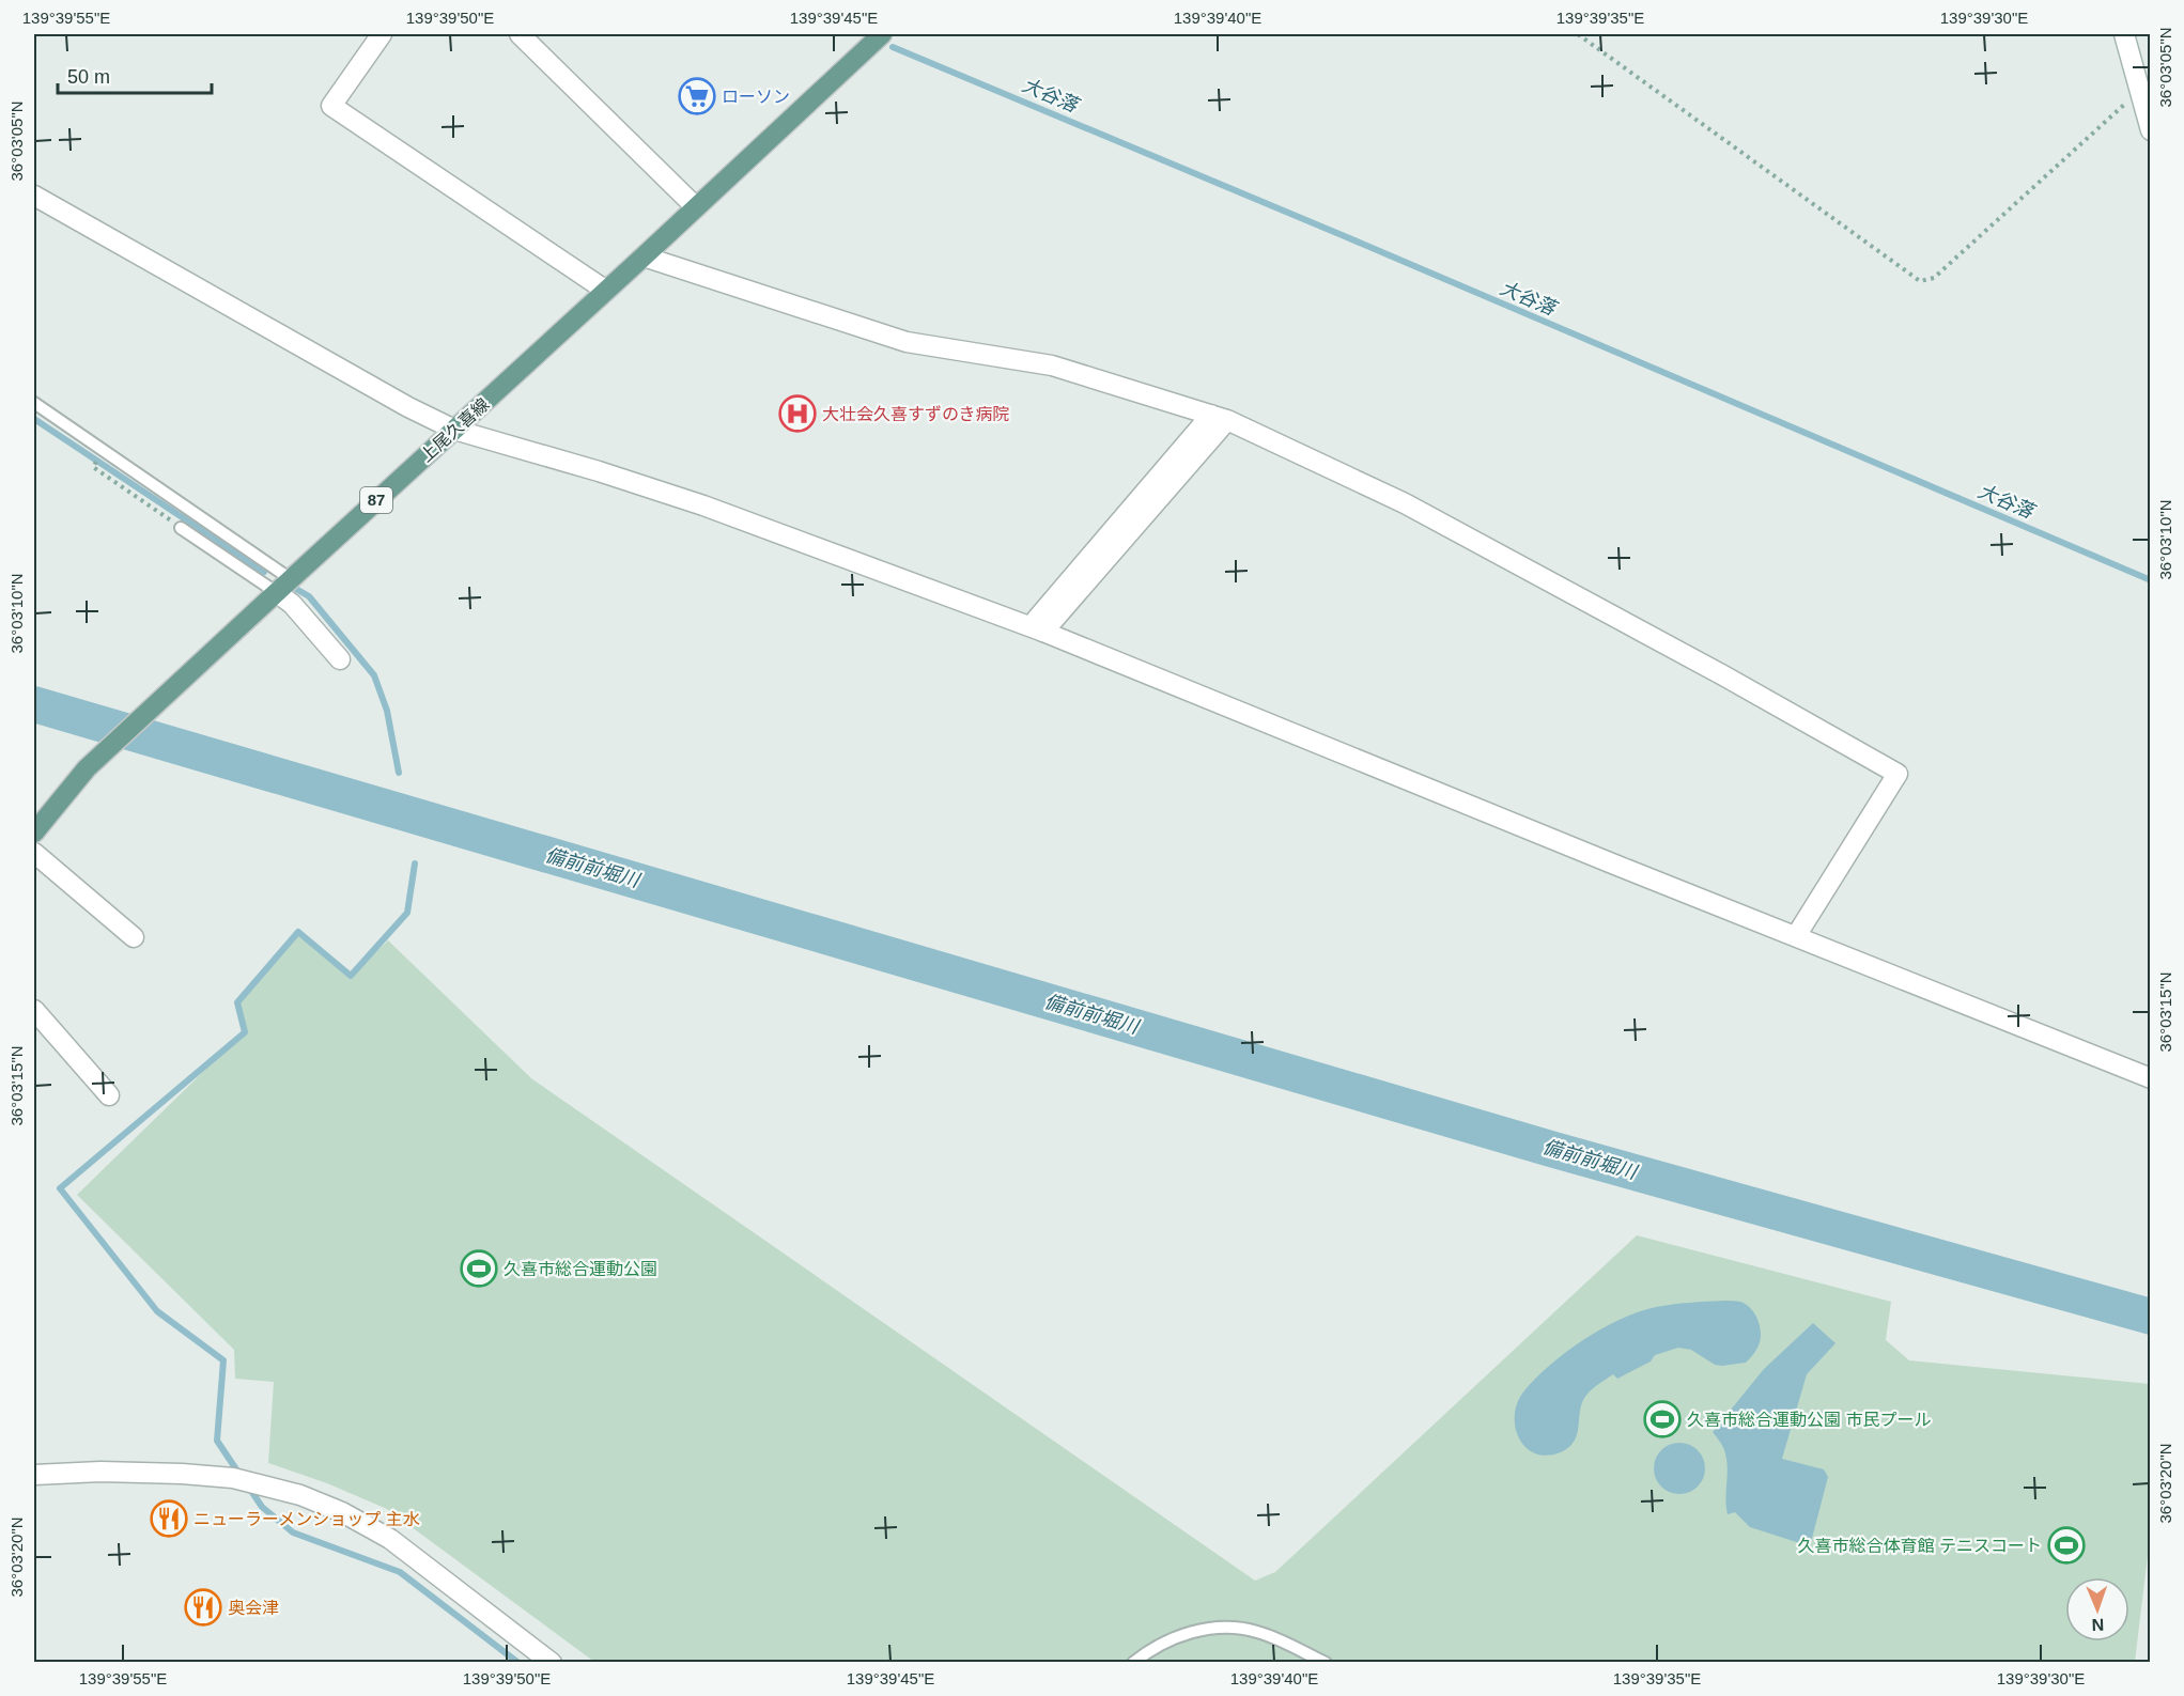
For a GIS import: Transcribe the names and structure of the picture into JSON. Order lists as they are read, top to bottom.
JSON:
{
  "streets": {
    "main road": ["上尾久喜線", "87"]
  },
  "water": ["大谷落", "備前前堀川"],
  "places": {
    "supermarket": ["ローソン"],
    "hospital": ["大壮会久喜すずのき病院"],
    "sports": ["久喜市総合運動公園", "久喜市総合運動公園 市民プール", "久喜市総合体育館 テニスコート"],
    "restaurant": ["ニューラーメンショップ 主水", "奥会津"]
  },
  "scale_bar": "50 m",
  "north": "bottom",
  "coordinates": [
    "139°39'55\"E",
    "139°39'50\"E",
    "139°39'45\"E",
    "139°39'40\"E",
    "139°39'35\"E",
    "139°39'30\"E",
    "36°03'05\"N",
    "36°03'10\"N",
    "36°03'15\"N",
    "36°03'20\"N"
  ]
}
